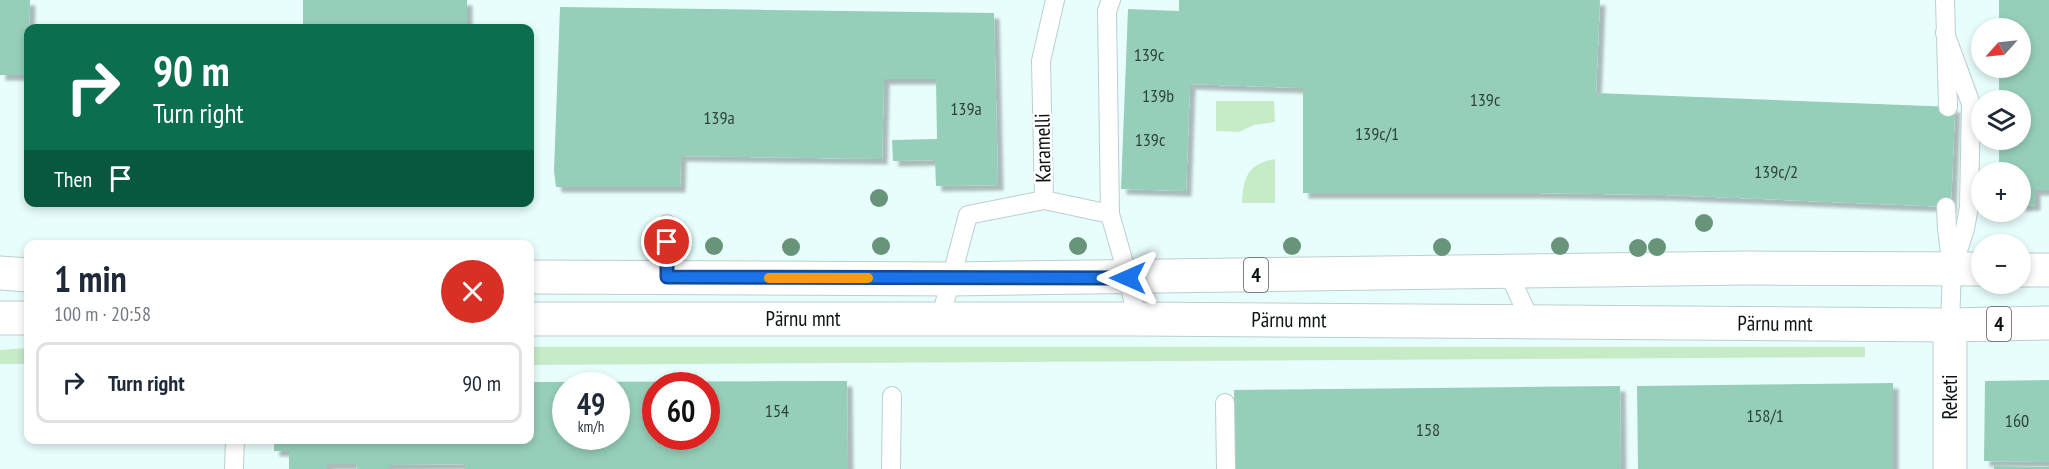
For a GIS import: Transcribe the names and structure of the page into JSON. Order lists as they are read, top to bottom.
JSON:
{
  "streets": {
    "main road": ["4", "Pärnu mnt", "Reketi"],
    "lane": ["Karamelli"]
  },
  "crossings": [
    ["Pärnu mnt", "Reketi"]
  ],
  "house_numbers": [
    "139c",
    "139b",
    "139c",
    "139a",
    "139a",
    "139c/1",
    "139c",
    "139c/2",
    "154",
    "158/1",
    "160",
    "158"
  ],
  "north": "bottom left",
  "page": {
    "map_buttons": ["+", "−"],
    "turn": ["90 m", "Turn right"],
    "then": "Then",
    "heading": ["1 min", "100 m · 20:58"],
    "list": [
      {
        "name": "Turn right",
        "value": "90 m"
      }
    ],
    "speed": "49 km/h",
    "limit": "60"
  }
}
